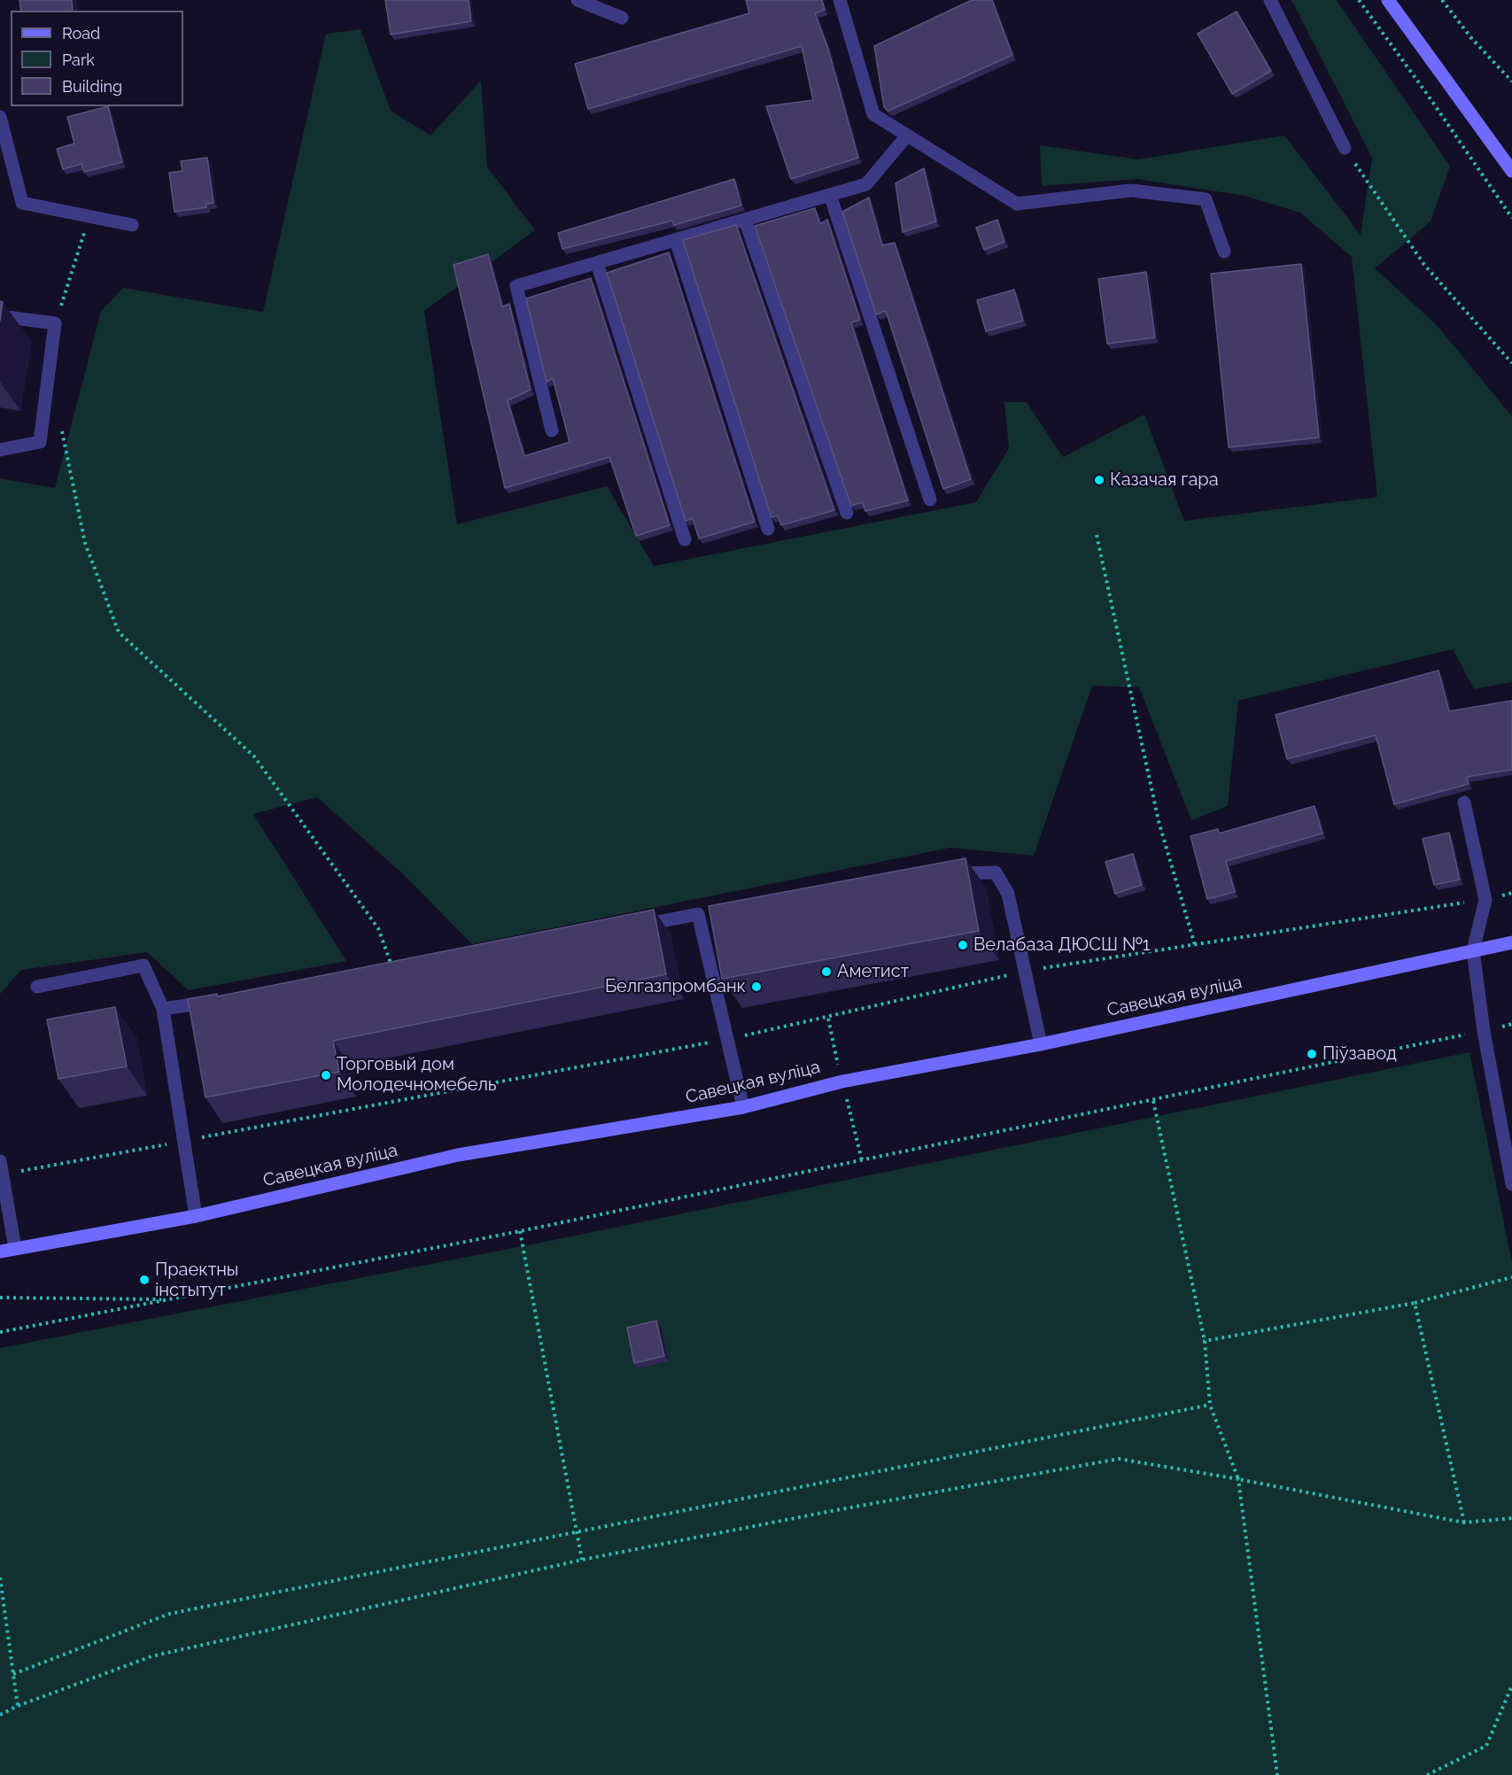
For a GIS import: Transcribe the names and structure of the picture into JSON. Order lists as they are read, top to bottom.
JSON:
{
  "streets": {
    "street": ["Савецкая вуліца"]
  },
  "places": [
    "Казачая гара",
    "Велабаза ДЮСШ №1",
    "Аметист",
    "Белгазпромбанк",
    "Піўзавод",
    "Торговый дом Молодечномебель",
    "Праектны інстытут"
  ],
  "legend": ["Road", "Park", "Building"]
}
